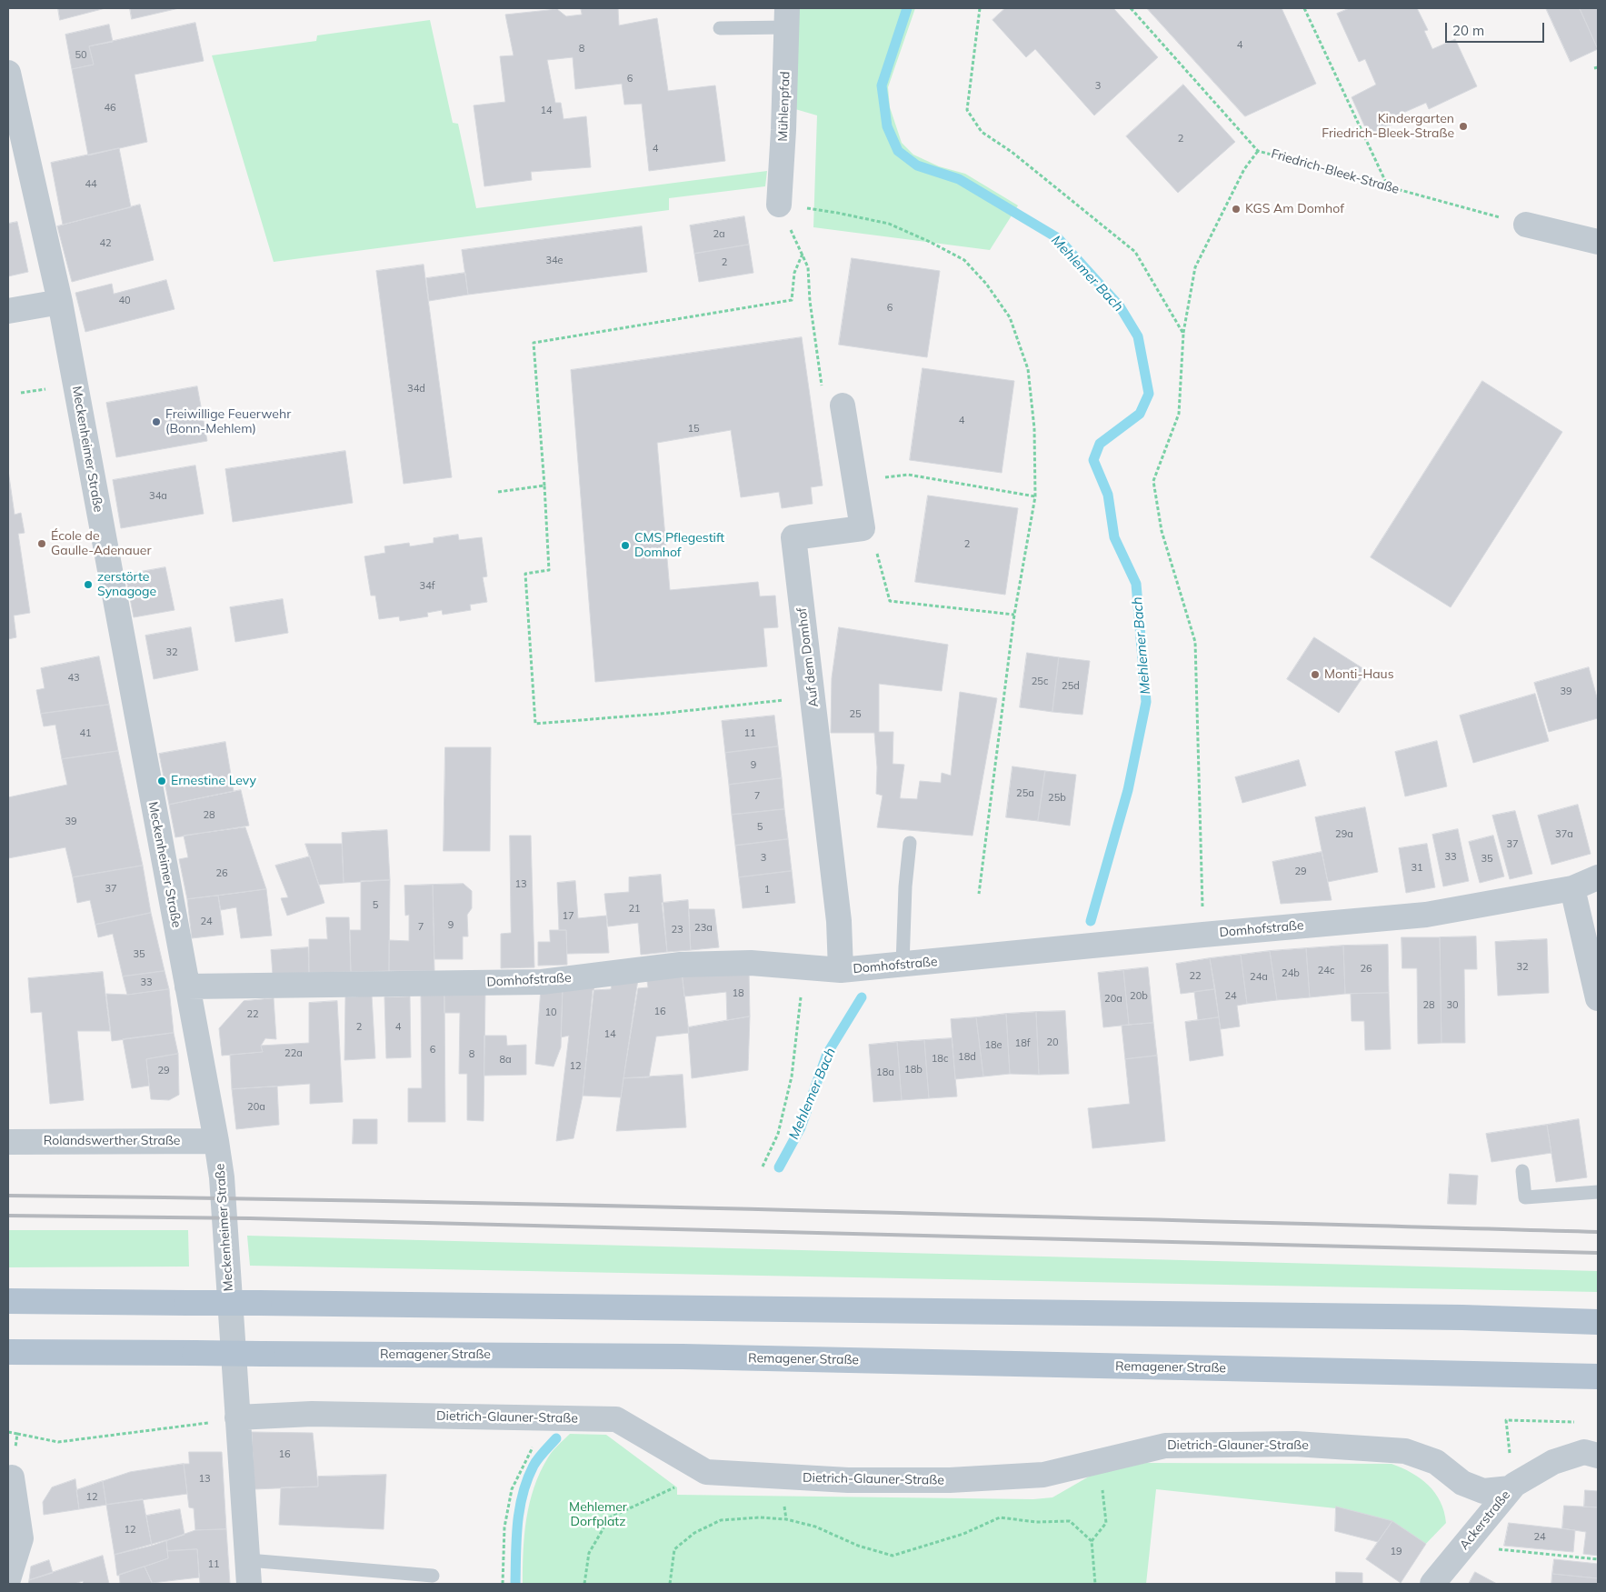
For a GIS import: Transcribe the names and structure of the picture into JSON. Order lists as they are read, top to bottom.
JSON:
{
  "streets": {
    "main road": ["Remagener Straße"],
    "street": [
      "Mühlenpfad",
      "Meckenheimer Straße",
      "Auf dem Domhof",
      "Domhofstraße",
      "Rolandswerther Straße",
      "Dietrich-Glauner-Straße",
      "Ackerstraße"
    ],
    "path": ["Friedrich-Bleek-Straße"]
  },
  "crossings": [
    ["Meckenheimer Straße", "Domhofstraße"],
    ["Meckenheimer Straße", "Rolandswerther Straße"],
    ["Meckenheimer Straße", "Dietrich-Glauner-Straße"],
    ["Auf dem Domhof", "Domhofstraße"],
    ["Dietrich-Glauner-Straße", "Ackerstraße"]
  ],
  "water": ["Mehlemer Bach"],
  "parks": ["Mehlemer Dorfplatz"],
  "places": [
    "Kindergarten Friedrich-Bleek-Straße",
    "KGS Am Domhof",
    "Freiwillige Feuerwehr (Bonn-Mehlem)",
    "École de Gaulle-Adenauer",
    "CMS Pflegestift Domhof",
    "zerstörte Synagoge",
    "Monti-Haus",
    "Ernestine Levy"
  ],
  "house_numbers": [
    "4",
    "8",
    "50",
    "6",
    "3",
    "46",
    "14",
    "2",
    "4",
    "44",
    "2a",
    "42",
    "34e",
    "2",
    "40",
    "6",
    "34d",
    "4",
    "15",
    "34a",
    "2",
    "34f",
    "32",
    "43",
    "25c",
    "25d",
    "39",
    "25",
    "41",
    "11",
    "9",
    "25a",
    "7",
    "25b",
    "28",
    "39",
    "5",
    "29a",
    "37a",
    "37",
    "33",
    "3",
    "35",
    "31",
    "29",
    "26",
    "13",
    "37",
    "1",
    "5",
    "21",
    "17",
    "24",
    "9",
    "7",
    "23a",
    "23",
    "35",
    "32",
    "26",
    "24c",
    "24b",
    "22",
    "24a",
    "33",
    "18",
    "20b",
    "24",
    "20a",
    "28",
    "30",
    "16",
    "10",
    "22",
    "2",
    "4",
    "14",
    "20",
    "18f",
    "18e",
    "6",
    "22a",
    "8",
    "18d",
    "18c",
    "8a",
    "12",
    "18b",
    "29",
    "18a",
    "20a",
    "16",
    "13",
    "12",
    "12",
    "24",
    "19",
    "11"
  ],
  "scale_bar": "20 m"
}
